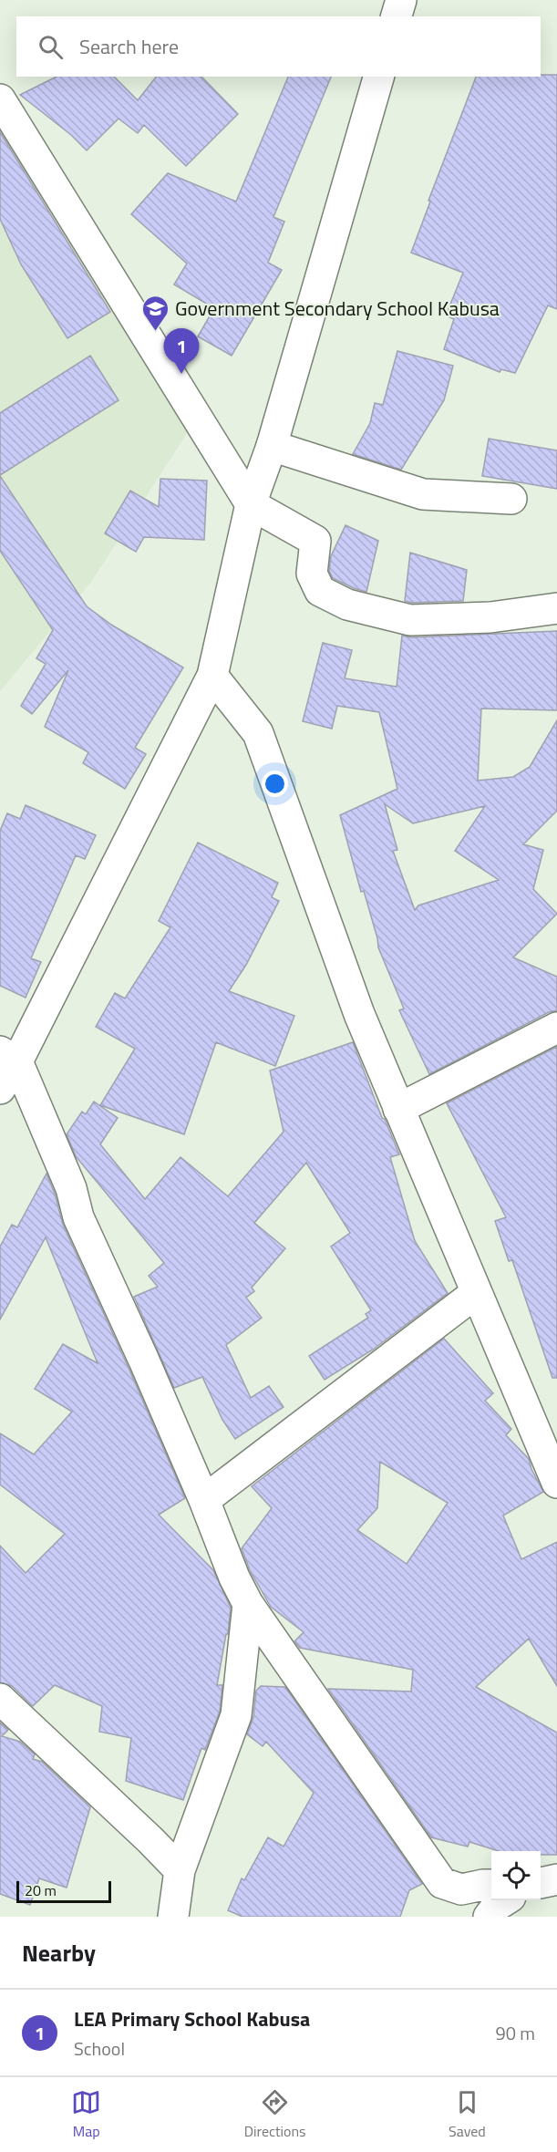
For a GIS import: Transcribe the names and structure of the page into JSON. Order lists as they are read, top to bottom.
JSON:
{
  "places": {
    "school or university": ["Government Secondary School Kabusa"]
  },
  "scale_bar": "20 m",
  "page": {
    "search": "Search here",
    "pins": "1",
    "scale": "20 m",
    "heading": "Nearby",
    "list": [
      {
        "mark": "1",
        "name": "LEA Primary School Kabusa",
        "note": "School",
        "value": "90 m"
      }
    ],
    "nav": ["Map", "Directions", "Saved"]
  }
}
